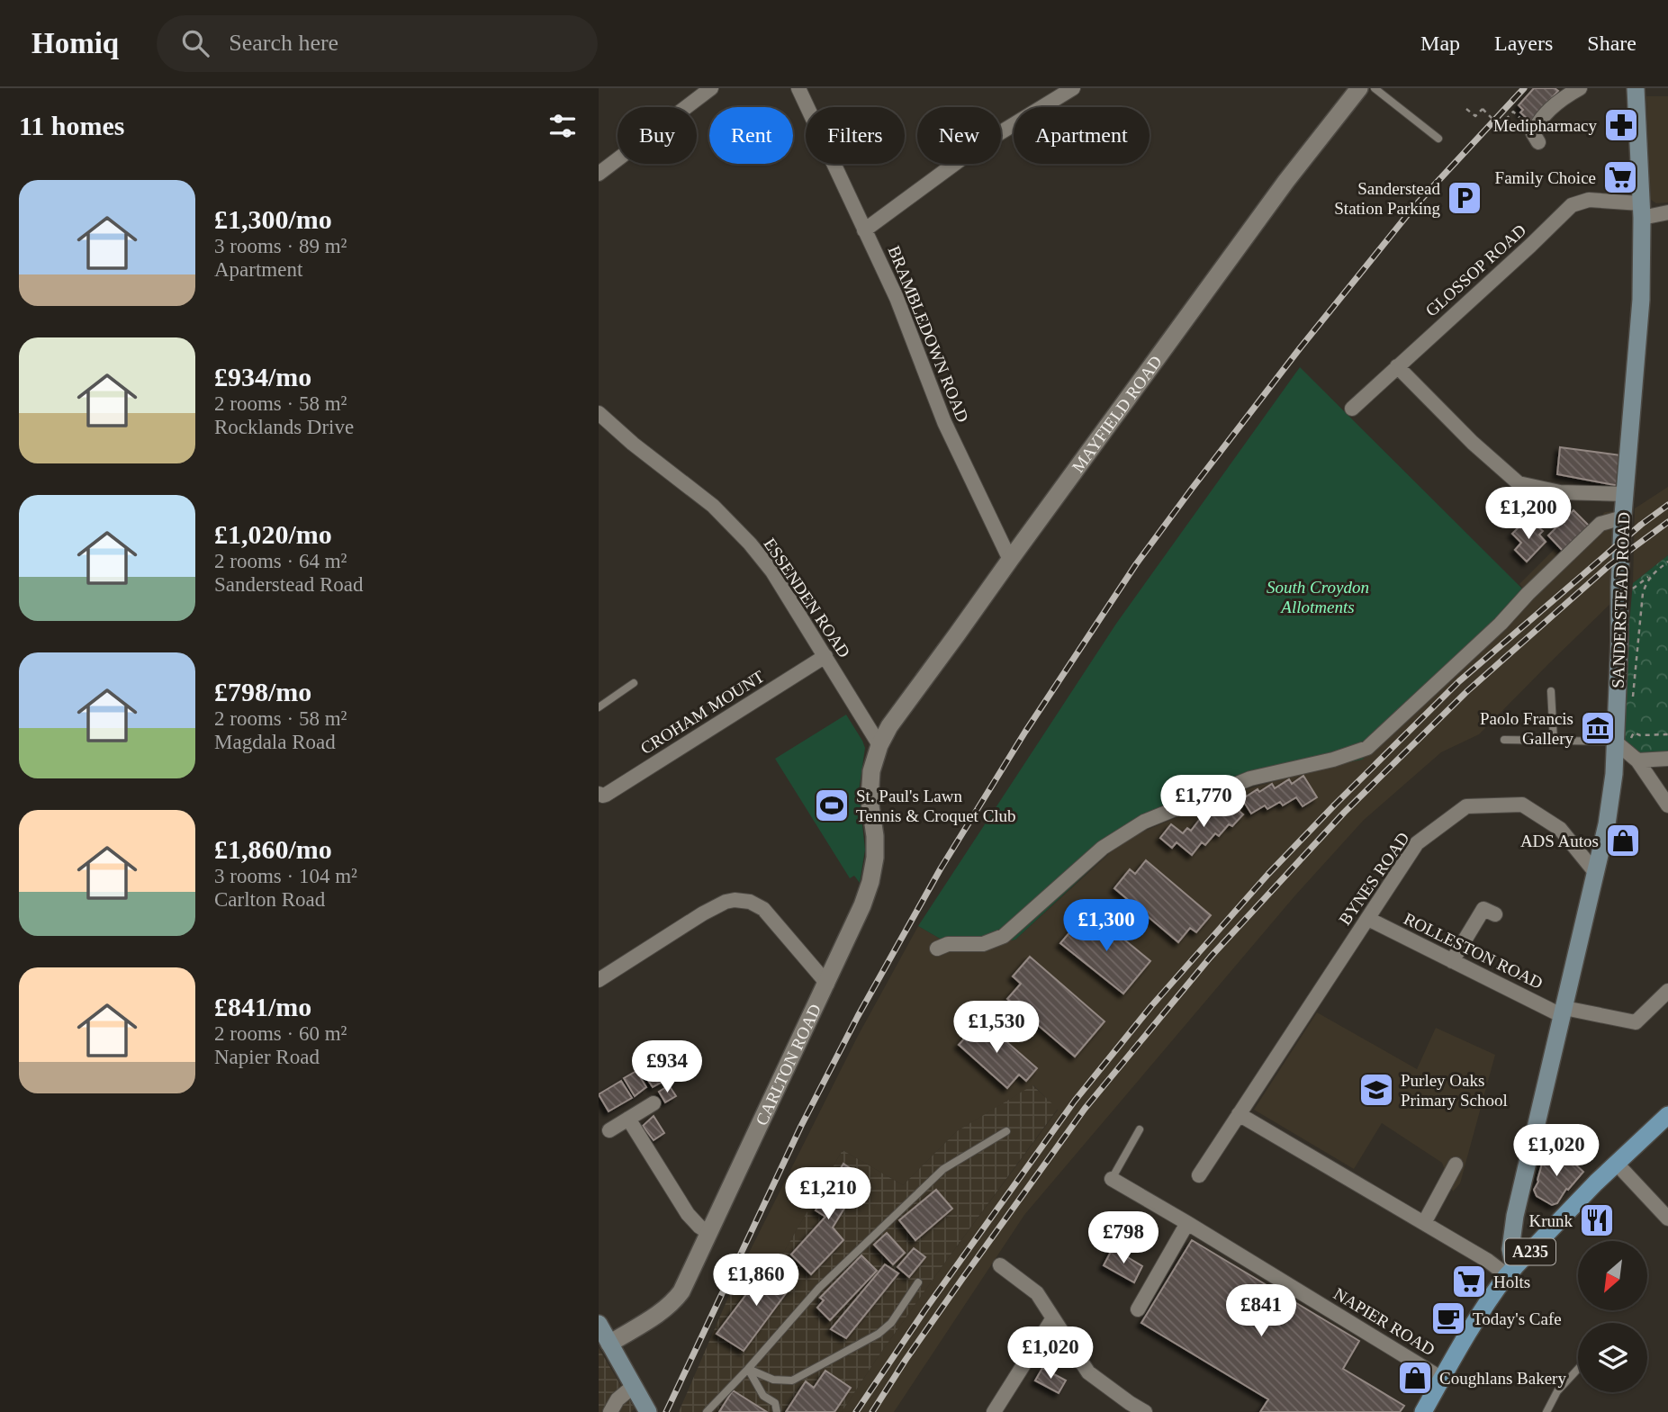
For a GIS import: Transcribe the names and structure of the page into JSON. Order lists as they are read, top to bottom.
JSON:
{
  "streets": {
    "main road": ["SANDERSTEAD ROAD", "A235"],
    "street": [
      "GLOSSOP ROAD",
      "BRAMBLEDOWN ROAD",
      "MAYFIELD ROAD",
      "ESSENDEN ROAD",
      "CROHAM MOUNT",
      "BYNES ROAD",
      "ROLLESTON ROAD",
      "CARLTON ROAD",
      "NAPIER ROAD"
    ]
  },
  "crossings": [
    ["GLOSSOP ROAD", "SANDERSTEAD ROAD"],
    ["BRAMBLEDOWN ROAD", "MAYFIELD ROAD"],
    ["MAYFIELD ROAD", "ESSENDEN ROAD"],
    ["MAYFIELD ROAD", "CARLTON ROAD"],
    ["ESSENDEN ROAD", "CROHAM MOUNT"],
    ["ESSENDEN ROAD", "CARLTON ROAD"],
    ["SANDERSTEAD ROAD", "BYNES ROAD"],
    ["SANDERSTEAD ROAD", "ROLLESTON ROAD"],
    ["SANDERSTEAD ROAD", "A235"],
    ["BYNES ROAD", "ROLLESTON ROAD"],
    ["A235", "NAPIER ROAD"]
  ],
  "parks": ["South Croydon Allotments"],
  "places": {
    "pharmacy": ["Medipharmacy"],
    "supermarket": ["Family Choice", "Holts"],
    "parking": ["Sanderstead Station Parking"],
    "museum": ["Paolo Francis Gallery"],
    "sports": ["St. Paul's Lawn Tennis & Croquet Club"],
    "shop": ["ADS Autos", "Coughlans Bakery"],
    "school or university": ["Purley Oaks Primary School"],
    "restaurant": ["Krunk"],
    "cafe": ["Today's Cafe"]
  },
  "north": "bottom left",
  "page": {
    "header": "Homiq",
    "search": "Search here",
    "nav": ["Map", "Layers", "Share"],
    "heading": "11 homes",
    "chip": [
      "Buy",
      "Rent",
      "Filters",
      "New",
      "Apartment"
    ],
    "list": [
      {
        "name": "£1,300/mo",
        "note": "3 rooms · 89 m² · Apartment"
      },
      {
        "name": "£934/mo",
        "note": "2 rooms · 58 m² · Rocklands Drive"
      },
      {
        "name": "£1,020/mo",
        "note": "2 rooms · 64 m² · Sanderstead Road"
      },
      {
        "name": "£798/mo",
        "note": "2 rooms · 58 m² · Magdala Road"
      },
      {
        "name": "£1,860/mo",
        "note": "3 rooms · 104 m² · Carlton Road"
      },
      {
        "name": "£841/mo",
        "note": "2 rooms · 60 m² · Napier Road"
      }
    ],
    "price": [
      "£1,200",
      "£1,770",
      "£1,300",
      "£1,530",
      "£934",
      "£1,020",
      "£1,210",
      "£798",
      "£1,860",
      "£841",
      "£1,020"
    ]
  }
}
